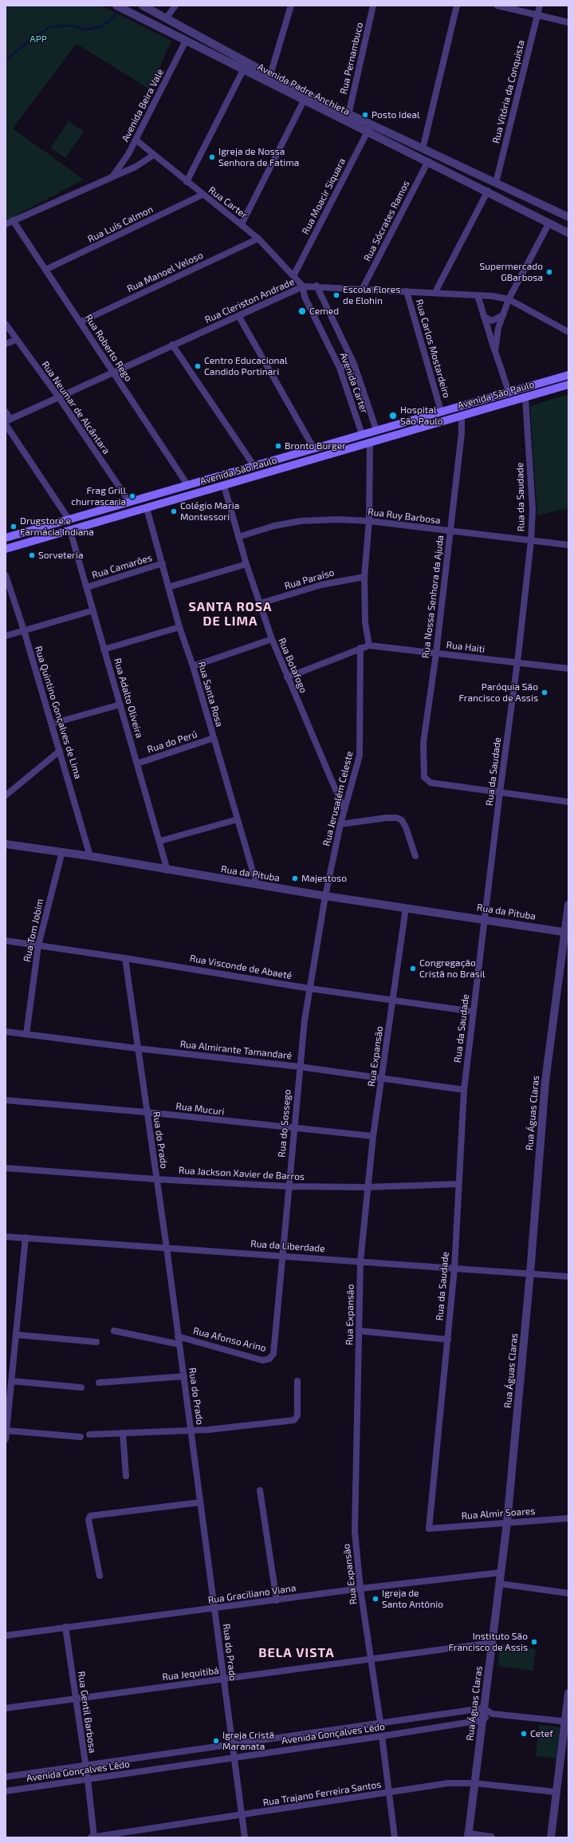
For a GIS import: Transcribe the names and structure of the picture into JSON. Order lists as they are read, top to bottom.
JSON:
{
  "streets": {
    "main road": ["Avenida São Paulo"],
    "street": [
      "Rua Pernambuco",
      "Avenida Padre Anchieta",
      "Rua Vitória da Conquista",
      "Avenida Beira Vale",
      "Rua Moacir Siquara",
      "Rua Carter",
      "Rua Sócrates Ramos",
      "Rua Luís Calmon",
      "Rua Manoel Veloso",
      "Rua Cleriston Andrade",
      "Rua Roberto Rego",
      "Rua Carlos Mostardeiro",
      "Avenida Carter",
      "Rua Neumar de Alcântara",
      "Rua da Saudade",
      "Rua Ruy Barbosa",
      "Rua Camarões",
      "Rua Paraíso",
      "Rua Nossa Senhora da Ajuda",
      "Rua Haiti",
      "Rua Botafogo",
      "Rua Santa Rosa",
      "Rua Adalto Oliveira",
      "Rua Quintino Gonçalves de Lima",
      "Rua do Perú",
      "Rua Jerusalém Celeste",
      "Rua da Pituba",
      "Rua Tom Jobim",
      "Rua Visconde de Abaeté",
      "Rua Almirante Tamandaré",
      "Rua Expansão",
      "Rua Mucuri",
      "Rua Águas Claras",
      "Rua do Sossego",
      "Rua do Prado",
      "Rua Jackson Xavier de Barros",
      "Rua da Liberdade",
      "Rua Afonso Arino",
      "Rua Almir Soares",
      "Rua Graciliano Viana",
      "Rua Jequitibá",
      "Rua Gentil Barbosa",
      "Avenida Gonçalves Lêdo",
      "Rua Trajano Ferreira Santos"
    ]
  },
  "crossings": [
    ["Rua Pernambuco", "Avenida Padre Anchieta"],
    ["Avenida Padre Anchieta", "Rua Vitória da Conquista"],
    ["Avenida Padre Anchieta", "Avenida Beira Vale"],
    ["Avenida Padre Anchieta", "Rua Moacir Siquara"],
    ["Avenida Padre Anchieta", "Rua Sócrates Ramos"],
    ["Avenida Beira Vale", "Rua Carter"],
    ["Avenida Beira Vale", "Rua Roberto Rego"],
    ["Rua Moacir Siquara", "Rua Carter"],
    ["Rua Carter", "Rua Luís Calmon"],
    ["Rua Carter", "Rua Manoel Veloso"],
    ["Rua Carter", "Rua Cleriston Andrade"],
    ["Rua Carter", "Avenida Carter"],
    ["Rua Sócrates Ramos", "Rua Cleriston Andrade"],
    ["Rua Luís Calmon", "Rua Roberto Rego"],
    ["Rua Manoel Veloso", "Rua Roberto Rego"],
    ["Rua Cleriston Andrade", "Rua Roberto Rego"],
    ["Rua Cleriston Andrade", "Rua Carlos Mostardeiro"],
    ["Rua Cleriston Andrade", "Avenida Carter"],
    ["Rua Cleriston Andrade", "Rua Neumar de Alcântara"],
    ["Rua Roberto Rego", "Avenida São Paulo"],
    ["Rua Carlos Mostardeiro", "Avenida São Paulo"],
    ["Avenida Carter", "Avenida São Paulo"],
    ["Avenida São Paulo", "Rua Neumar de Alcântara"],
    ["Avenida São Paulo", "Rua da Saudade"],
    ["Avenida São Paulo", "Rua Nossa Senhora da Ajuda"],
    ["Avenida São Paulo", "Rua Botafogo"],
    ["Avenida São Paulo", "Rua Santa Rosa"],
    ["Avenida São Paulo", "Rua Adalto Oliveira"],
    ["Rua da Saudade", "Rua Ruy Barbosa"],
    ["Rua da Saudade", "Rua Nossa Senhora da Ajuda"],
    ["Rua da Saudade", "Rua Haiti"],
    ["Rua da Saudade", "Rua da Pituba"],
    ["Rua da Saudade", "Rua Visconde de Abaeté"],
    ["Rua da Saudade", "Rua Almirante Tamandaré"],
    ["Rua da Saudade", "Rua Jackson Xavier de Barros"],
    ["Rua da Saudade", "Rua da Liberdade"],
    ["Rua da Saudade", "Rua Almir Soares"],
    ["Rua Ruy Barbosa", "Rua Nossa Senhora da Ajuda"],
    ["Rua Ruy Barbosa", "Rua Botafogo"],
    ["Rua Camarões", "Rua Santa Rosa"],
    ["Rua Camarões", "Rua Adalto Oliveira"],
    ["Rua Paraíso", "Rua Botafogo"],
    ["Rua Nossa Senhora da Ajuda", "Rua Haiti"],
    ["Rua Haiti", "Rua Botafogo"],
    ["Rua Haiti", "Rua Jerusalém Celeste"],
    ["Rua Botafogo", "Rua Jerusalém Celeste"],
    ["Rua Santa Rosa", "Rua do Perú"],
    ["Rua Santa Rosa", "Rua da Pituba"],
    ["Rua Adalto Oliveira", "Rua do Perú"],
    ["Rua Adalto Oliveira", "Rua da Pituba"],
    ["Rua Quintino Gonçalves de Lima", "Rua da Pituba"],
    ["Rua Jerusalém Celeste", "Rua da Pituba"],
    ["Rua Jerusalém Celeste", "Rua do Sossego"],
    ["Rua da Pituba", "Rua Tom Jobim"],
    ["Rua da Pituba", "Rua Expansão"],
    ["Rua da Pituba", "Rua Águas Claras"],
    ["Rua da Pituba", "Rua do Sossego"],
    ["Rua Tom Jobim", "Rua Visconde de Abaeté"],
    ["Rua Tom Jobim", "Rua Almirante Tamandaré"],
    ["Rua Visconde de Abaeté", "Rua Expansão"],
    ["Rua Visconde de Abaeté", "Rua do Sossego"],
    ["Rua Visconde de Abaeté", "Rua do Prado"],
    ["Rua Almirante Tamandaré", "Rua Expansão"],
    ["Rua Almirante Tamandaré", "Rua do Sossego"],
    ["Rua Almirante Tamandaré", "Rua do Prado"],
    ["Rua Expansão", "Rua Mucuri"],
    ["Rua Expansão", "Rua Jackson Xavier de Barros"],
    ["Rua Expansão", "Rua da Liberdade"],
    ["Rua Expansão", "Rua Graciliano Viana"],
    ["Rua Expansão", "Rua Jequitibá"],
    ["Rua Expansão", "Avenida Gonçalves Lêdo"],
    ["Rua Mucuri", "Rua do Sossego"],
    ["Rua Mucuri", "Rua do Prado"],
    ["Rua Águas Claras", "Rua da Liberdade"],
    ["Rua Águas Claras", "Rua Almir Soares"],
    ["Rua Águas Claras", "Rua Graciliano Viana"],
    ["Rua Águas Claras", "Rua Jequitibá"],
    ["Rua Águas Claras", "Avenida Gonçalves Lêdo"],
    ["Rua Águas Claras", "Rua Trajano Ferreira Santos"],
    ["Rua do Sossego", "Rua Jackson Xavier de Barros"],
    ["Rua do Sossego", "Rua da Liberdade"],
    ["Rua do Sossego", "Rua Afonso Arino"],
    ["Rua do Prado", "Rua Jackson Xavier de Barros"],
    ["Rua do Prado", "Rua da Liberdade"],
    ["Rua do Prado", "Rua Afonso Arino"],
    ["Rua do Prado", "Rua Graciliano Viana"],
    ["Rua do Prado", "Rua Jequitibá"],
    ["Rua do Prado", "Avenida Gonçalves Lêdo"],
    ["Rua do Prado", "Rua Trajano Ferreira Santos"],
    ["Rua Graciliano Viana", "Rua Gentil Barbosa"],
    ["Rua Jequitibá", "Rua Gentil Barbosa"],
    ["Rua Gentil Barbosa", "Avenida Gonçalves Lêdo"],
    ["Rua Gentil Barbosa", "Rua Trajano Ferreira Santos"]
  ],
  "districts": ["SANTA ROSA DE LIMA", "BELA VISTA"],
  "parks": ["APP"],
  "places": [
    "Posto Ideal",
    "Igreja de Nossa Senhora de Fatima",
    "Supermercado GBarbosa",
    "Escola Flores de Elohin",
    "Cemed",
    "Centro Educacional Candido Portinari",
    "Hospital São Paulo",
    "Bronto Burger",
    "Frag Grill churrascaria",
    "Colégio Maria Montessori",
    "Drugstore e Farmácia Indiana",
    "Sorveteria",
    "Paróquia São Francisco de Assis",
    "Majestoso",
    "Congregação Cristã no Brasil",
    "Igreja de Santo Antônio",
    "Instituto São Francisco de Assis",
    "Cetef",
    "Igreja Cristã Maranata"
  ]
}
